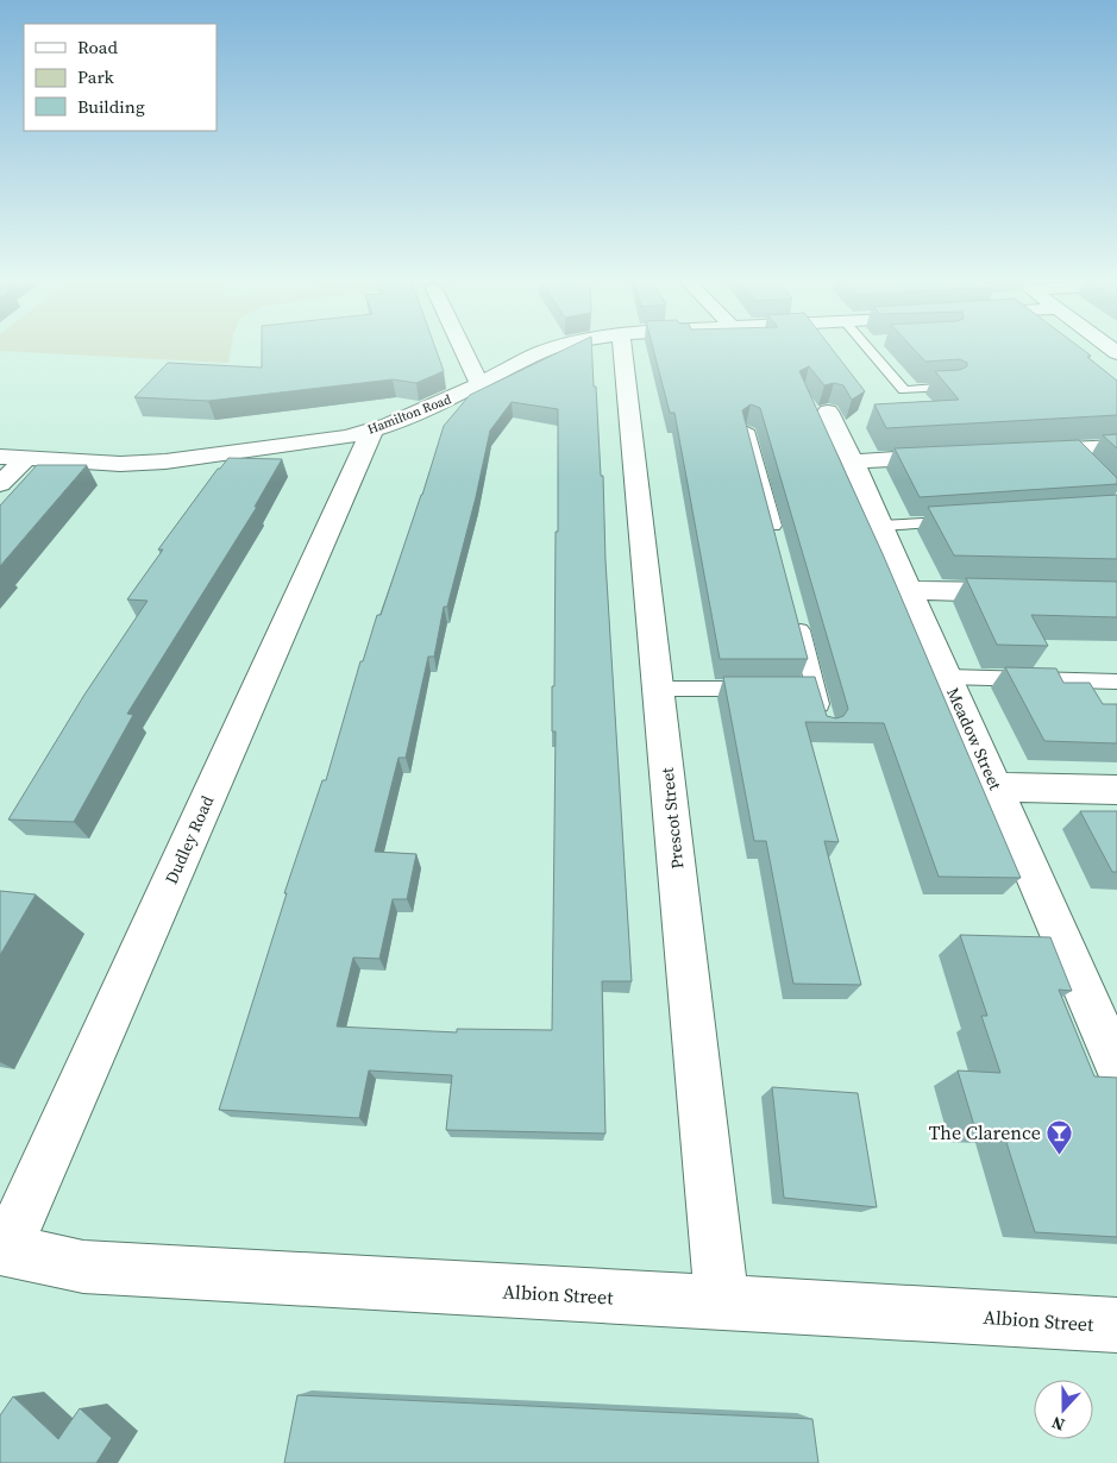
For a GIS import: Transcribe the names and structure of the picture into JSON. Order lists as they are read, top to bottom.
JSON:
{
  "streets": {
    "street": [
      "Hamilton Road",
      "Meadow Street",
      "Prescot Street",
      "Dudley Road",
      "Albion Street"
    ]
  },
  "crossings": [
    ["Hamilton Road", "Dudley Road"],
    ["Prescot Street", "Albion Street"],
    ["Dudley Road", "Albion Street"]
  ],
  "places": {
    "bar": ["The Clarence"]
  },
  "legend": ["Road", "Park", "Building"],
  "north": "bottom"
}
